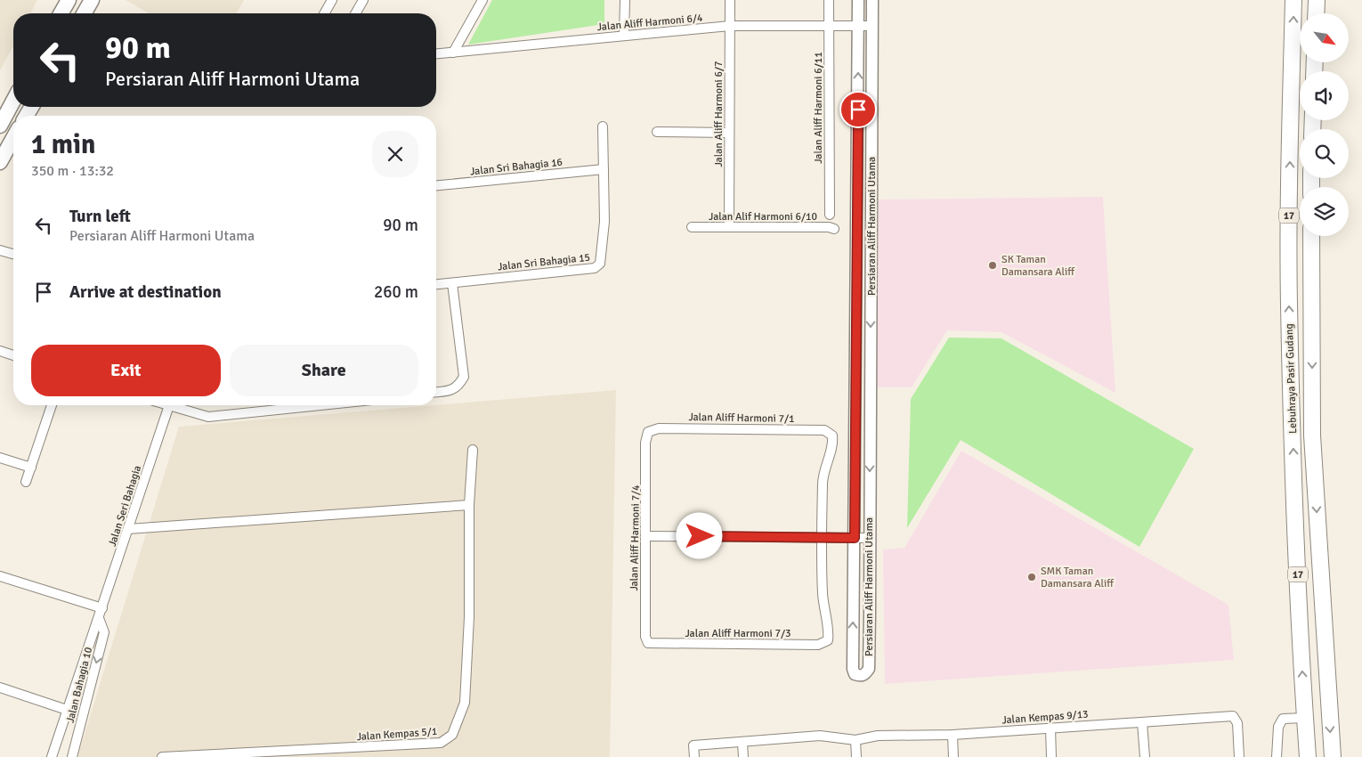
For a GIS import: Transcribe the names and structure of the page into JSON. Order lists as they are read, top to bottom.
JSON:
{
  "streets": {
    "highway": ["17", "Lebuhraya Pasir Gudang"],
    "street": [
      "Jalan Aliff Harmoni 6/4",
      "Jalan Aliff Harmoni 6/11",
      "Jalan Aliff Harmoni 6/7",
      "Jalan Sri Bahagia 16",
      "Jalan Alif Harmoni 6/10",
      "Persiaran Aliff Harmoni Utama",
      "Jalan Sri Bahagia 15",
      "Jalan Aliff Harmoni 7/1",
      "Jalan Seri Bahagia",
      "Jalan Aliff Harmoni 7/4",
      "Jalan Aliff Harmoni 7/3",
      "Jalan Bahagia 10",
      "Jalan Kempas 9/13",
      "Jalan Kempas 5/1"
    ]
  },
  "crossings": [
    ["Jalan Aliff Harmoni 6/4", "Jalan Aliff Harmoni 6/11"],
    ["Jalan Aliff Harmoni 6/4", "Jalan Aliff Harmoni 6/7"],
    ["Jalan Aliff Harmoni 6/4", "Persiaran Aliff Harmoni Utama"],
    ["Jalan Aliff Harmoni 6/7", "Jalan Alif Harmoni 6/10"],
    ["Jalan Sri Bahagia 16", "Jalan Sri Bahagia 15"],
    ["Jalan Aliff Harmoni 7/1", "Jalan Aliff Harmoni 7/4"],
    ["Jalan Aliff Harmoni 7/1", "Jalan Aliff Harmoni 7/3"],
    ["Jalan Seri Bahagia", "Jalan Bahagia 10"],
    ["Jalan Aliff Harmoni 7/4", "Jalan Aliff Harmoni 7/3"]
  ],
  "one_way": ["Jalan Bahagia 10"],
  "places": ["SK Taman Damansara Aliff", "SMK Taman Damansara Aliff"],
  "north": "bottom right",
  "page": {
    "turn": ["90 m", "Persiaran Aliff Harmoni Utama"],
    "heading": ["1 min", "350 m · 13:32"],
    "list": [
      {
        "name": "Turn left",
        "note": "Persiaran Aliff Harmoni Utama",
        "value": "90 m"
      },
      {
        "name": "Arrive at destination",
        "value": "260 m"
      }
    ],
    "buttons": ["Exit", "Share"]
  }
}
